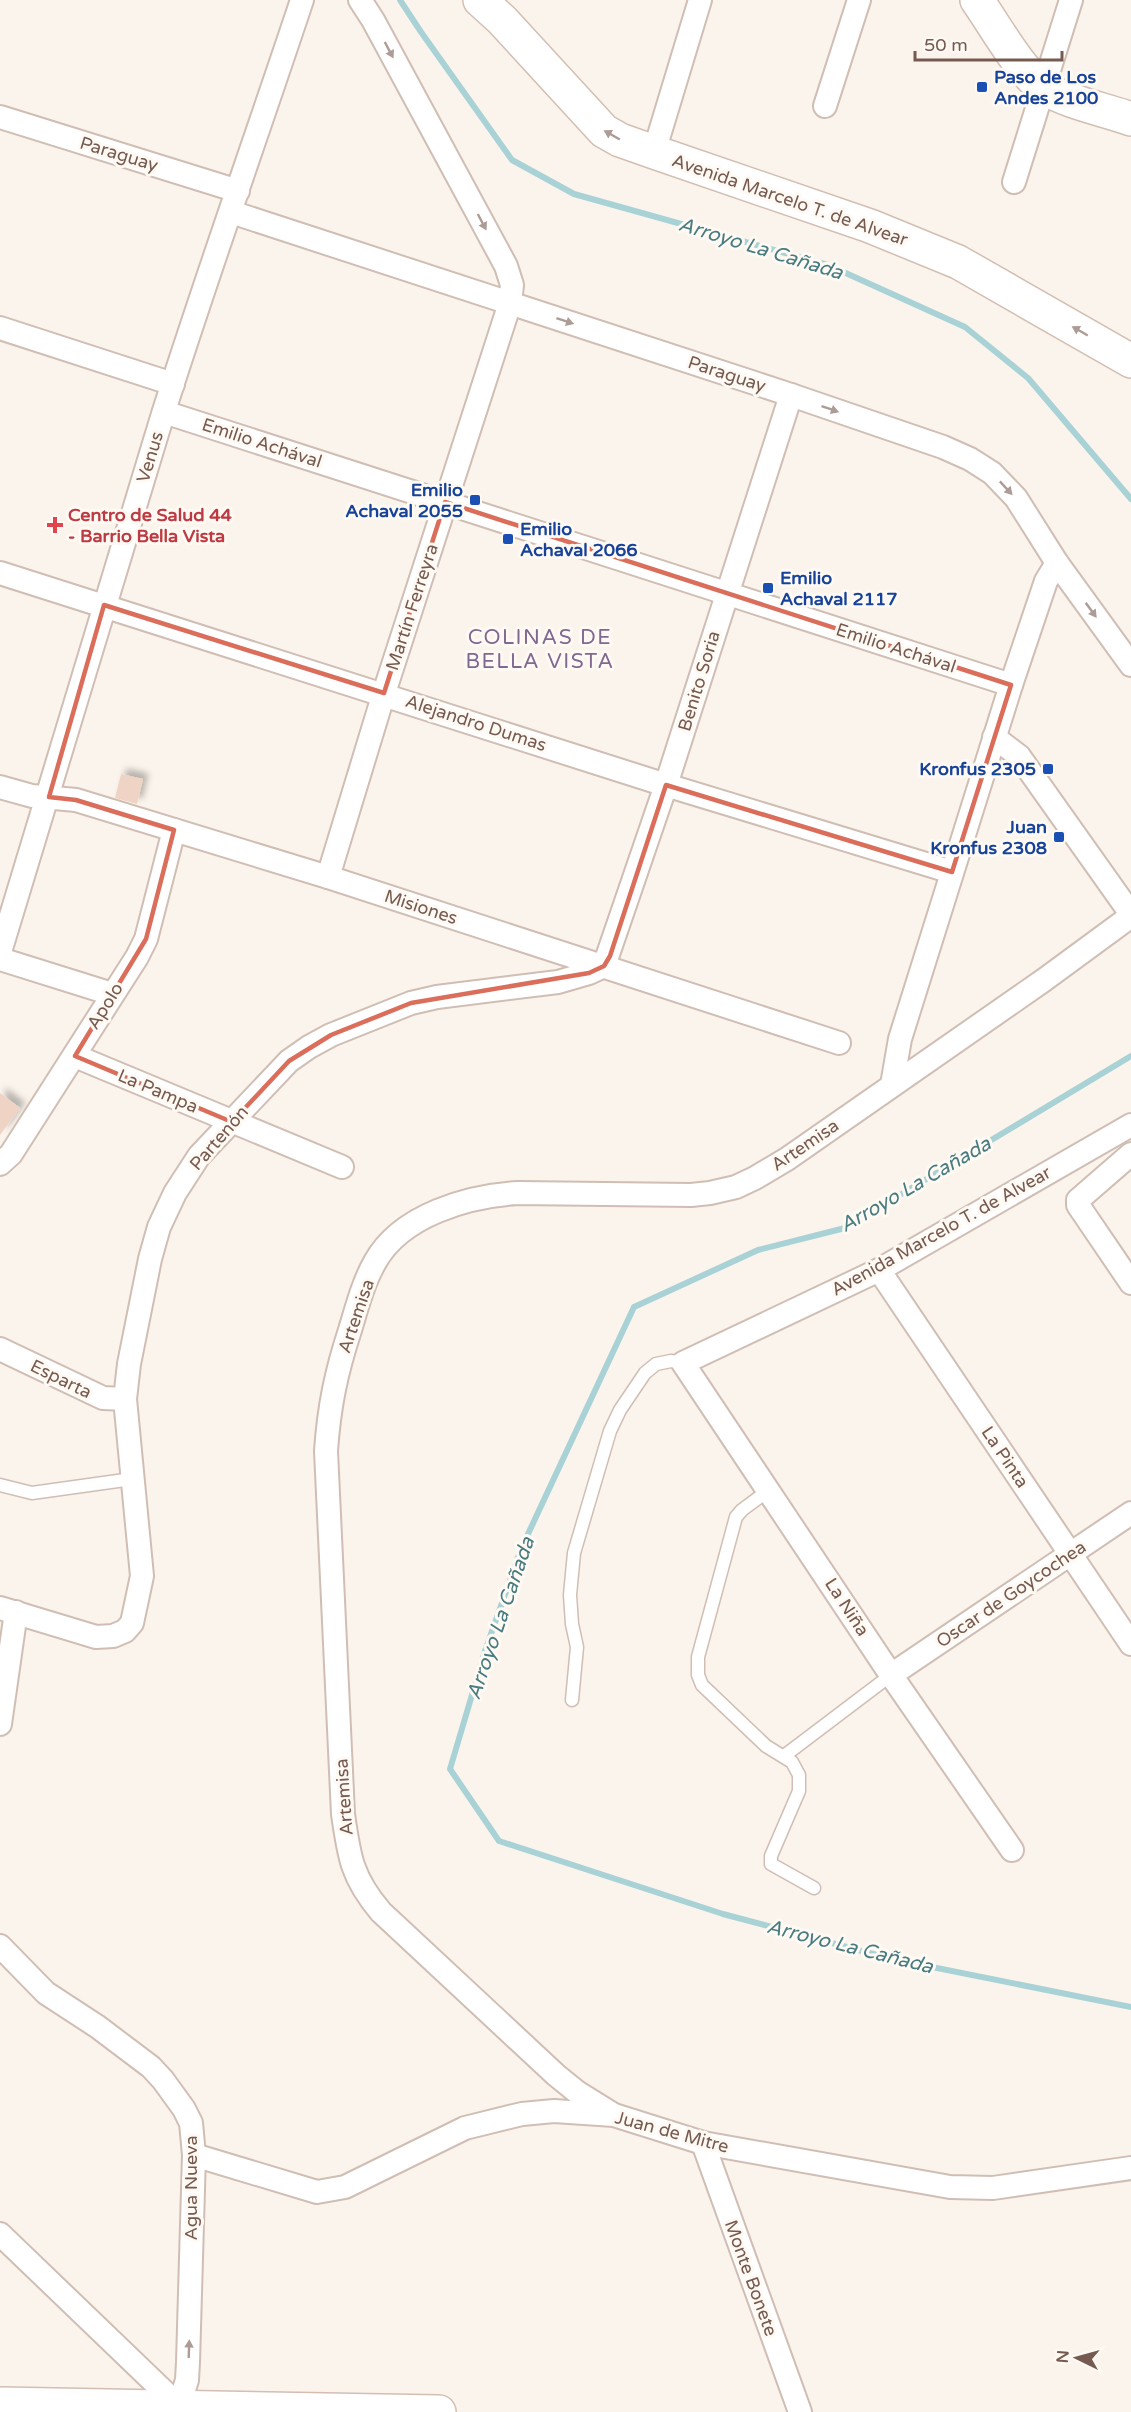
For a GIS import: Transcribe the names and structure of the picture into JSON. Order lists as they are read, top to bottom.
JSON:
{
  "streets": {
    "main road": ["Avenida Marcelo T. de Alvear"],
    "street": [
      "Paraguay",
      "Emilio Achával",
      "Venus",
      "Martín Ferreyra",
      "Benito Soria",
      "Alejandro Dumas",
      "Misiones",
      "Apolo",
      "La Pampa",
      "Partenón",
      "Artemisa",
      "Esparta",
      "La Pinta",
      "Oscar de Goycochea",
      "La Niña",
      "Juan de Mitre",
      "Agua Nueva",
      "Monte Bonete"
    ]
  },
  "crossings": [
    ["Paraguay", "Venus"],
    ["Paraguay", "Martín Ferreyra"],
    ["Paraguay", "Benito Soria"],
    ["Avenida Marcelo T. de Alvear", "La Pinta"],
    ["Avenida Marcelo T. de Alvear", "La Niña"],
    ["Emilio Achával", "Venus"],
    ["Emilio Achával", "Martín Ferreyra"],
    ["Emilio Achával", "Benito Soria"],
    ["Venus", "Alejandro Dumas"],
    ["Venus", "Misiones"],
    ["Martín Ferreyra", "Alejandro Dumas"],
    ["Martín Ferreyra", "Misiones"],
    ["Benito Soria", "Alejandro Dumas"],
    ["Benito Soria", "Misiones"],
    ["Benito Soria", "Partenón"],
    ["Misiones", "Apolo"],
    ["Misiones", "Partenón"],
    ["Apolo", "La Pampa"],
    ["La Pampa", "Partenón"],
    ["Partenón", "Esparta"],
    ["Artemisa", "Juan de Mitre"],
    ["La Pinta", "Oscar de Goycochea"],
    ["Oscar de Goycochea", "La Niña"],
    ["Juan de Mitre", "Agua Nueva"],
    ["Juan de Mitre", "Monte Bonete"]
  ],
  "one_way": ["Paraguay", "Avenida Marcelo T. de Alvear", "Agua Nueva"],
  "districts": ["COLINAS DE BELLA VISTA"],
  "water": ["Arroyo La Cañada"],
  "places": {
    "transit": [
      "Paso de Los Andes 2100",
      "Emilio Achaval 2055",
      "Emilio Achaval 2066",
      "Emilio Achaval 2117",
      "Kronfus 2305",
      "Juan Kronfus 2308"
    ],
    "health": ["Centro de Salud 44 - Barrio Bella Vista"]
  },
  "scale_bar": "50 m",
  "north": "left"
}
